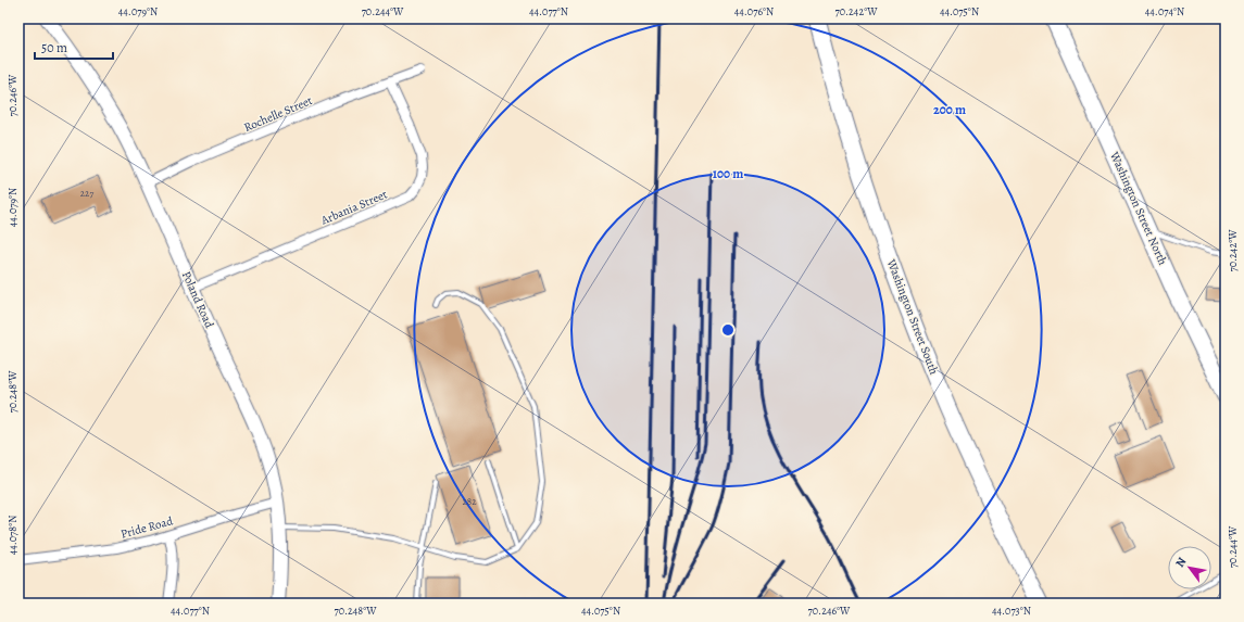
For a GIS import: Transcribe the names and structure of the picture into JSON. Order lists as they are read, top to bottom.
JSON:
{
  "streets": {
    "highway": ["Washington Street North", "Washington Street South"],
    "street": [
      "Rochelle Street",
      "Arbania Street",
      "Poland Road",
      "Pride Road"
    ]
  },
  "crossings": [
    ["Rochelle Street", "Arbania Street"],
    ["Rochelle Street", "Poland Road"],
    ["Arbania Street", "Poland Road"],
    ["Poland Road", "Pride Road"]
  ],
  "house_numbers": ["227", "282"],
  "scale_bar": "50 m",
  "north": "top left",
  "coordinates": [
    "44.079°N",
    "70.244°W",
    "44.077°N",
    "44.076°N",
    "70.242°W",
    "44.075°N",
    "44.074°N",
    "70.246°W",
    "70.248°W",
    "44.078°N",
    "44.073°N"
  ],
  "rings": ["200 m", "100 m"]
}
